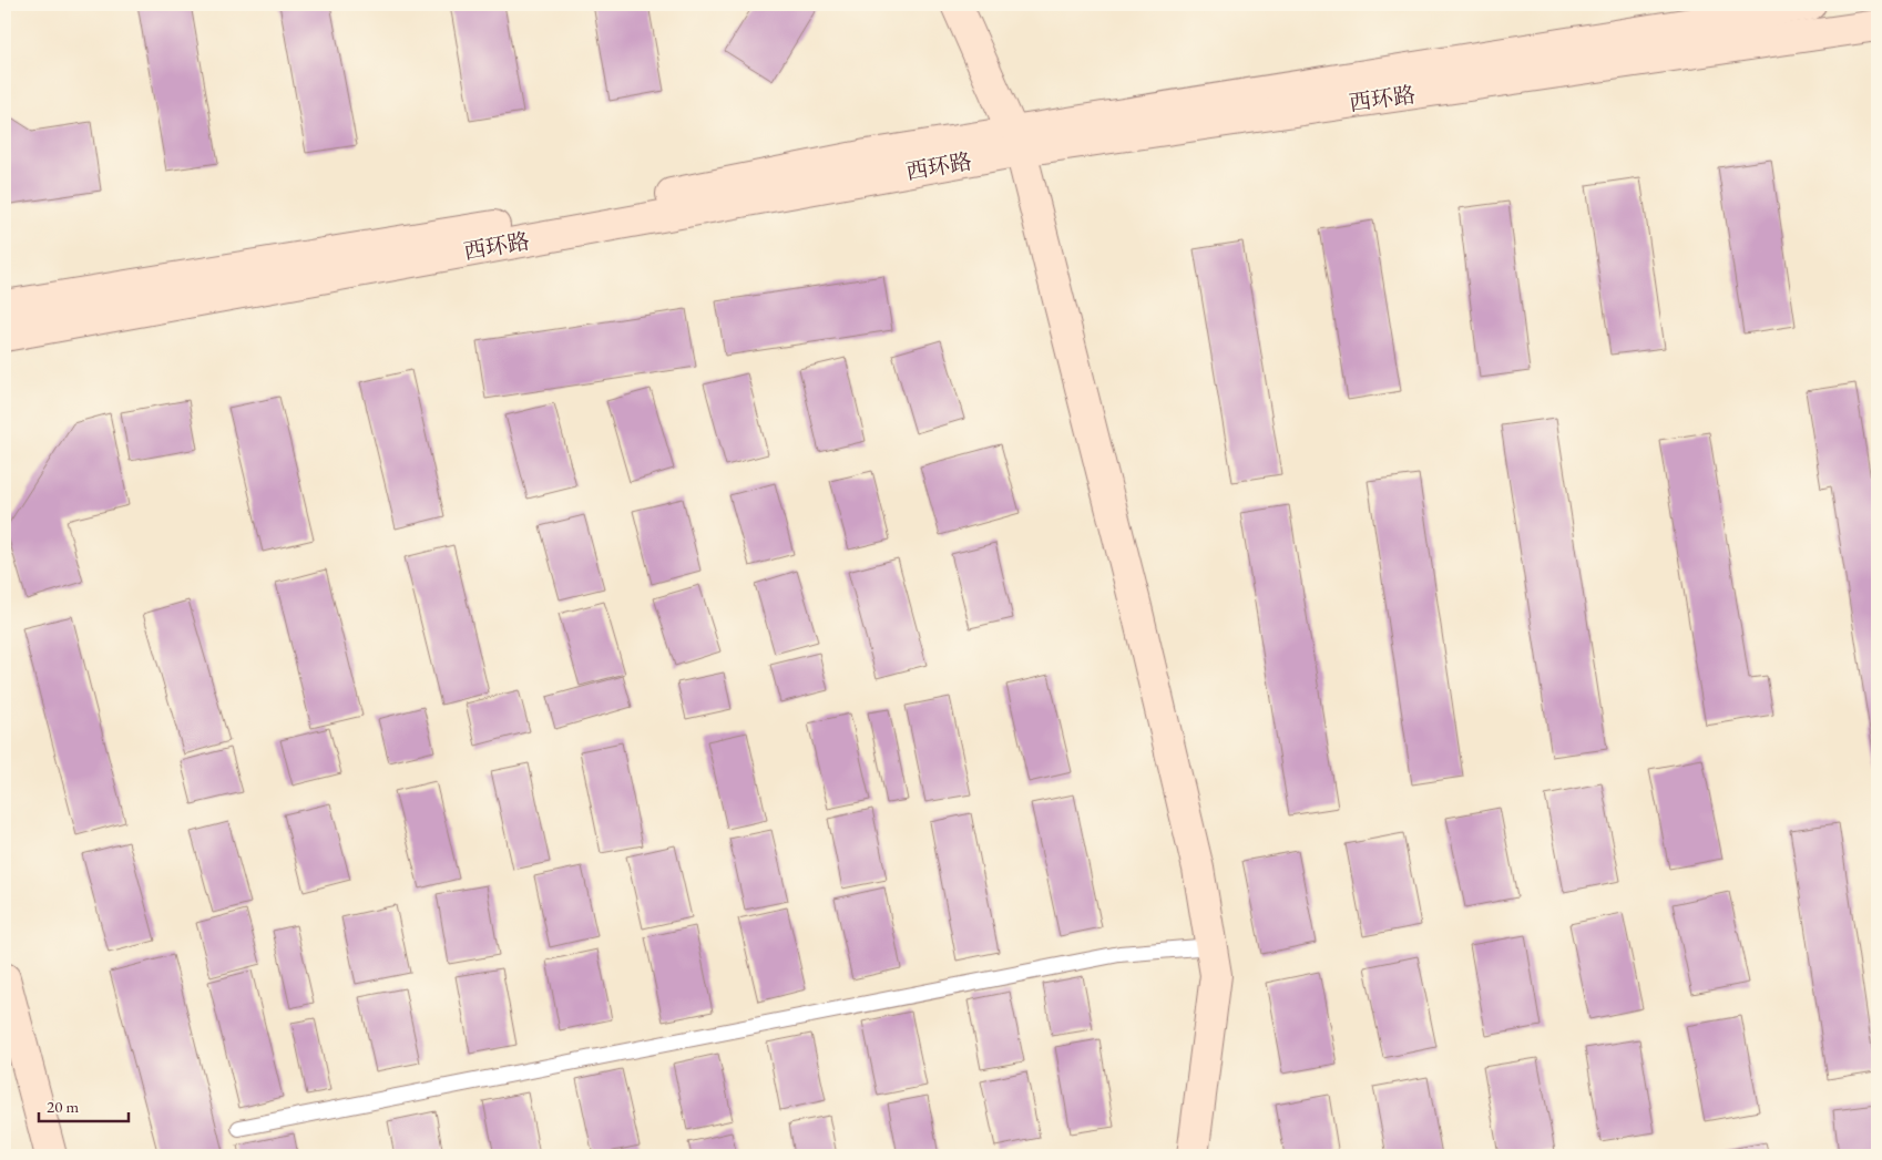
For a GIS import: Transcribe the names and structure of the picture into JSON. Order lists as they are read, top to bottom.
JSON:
{
  "streets": {
    "street": ["西环路"]
  },
  "scale_bar": "20 m"
}
